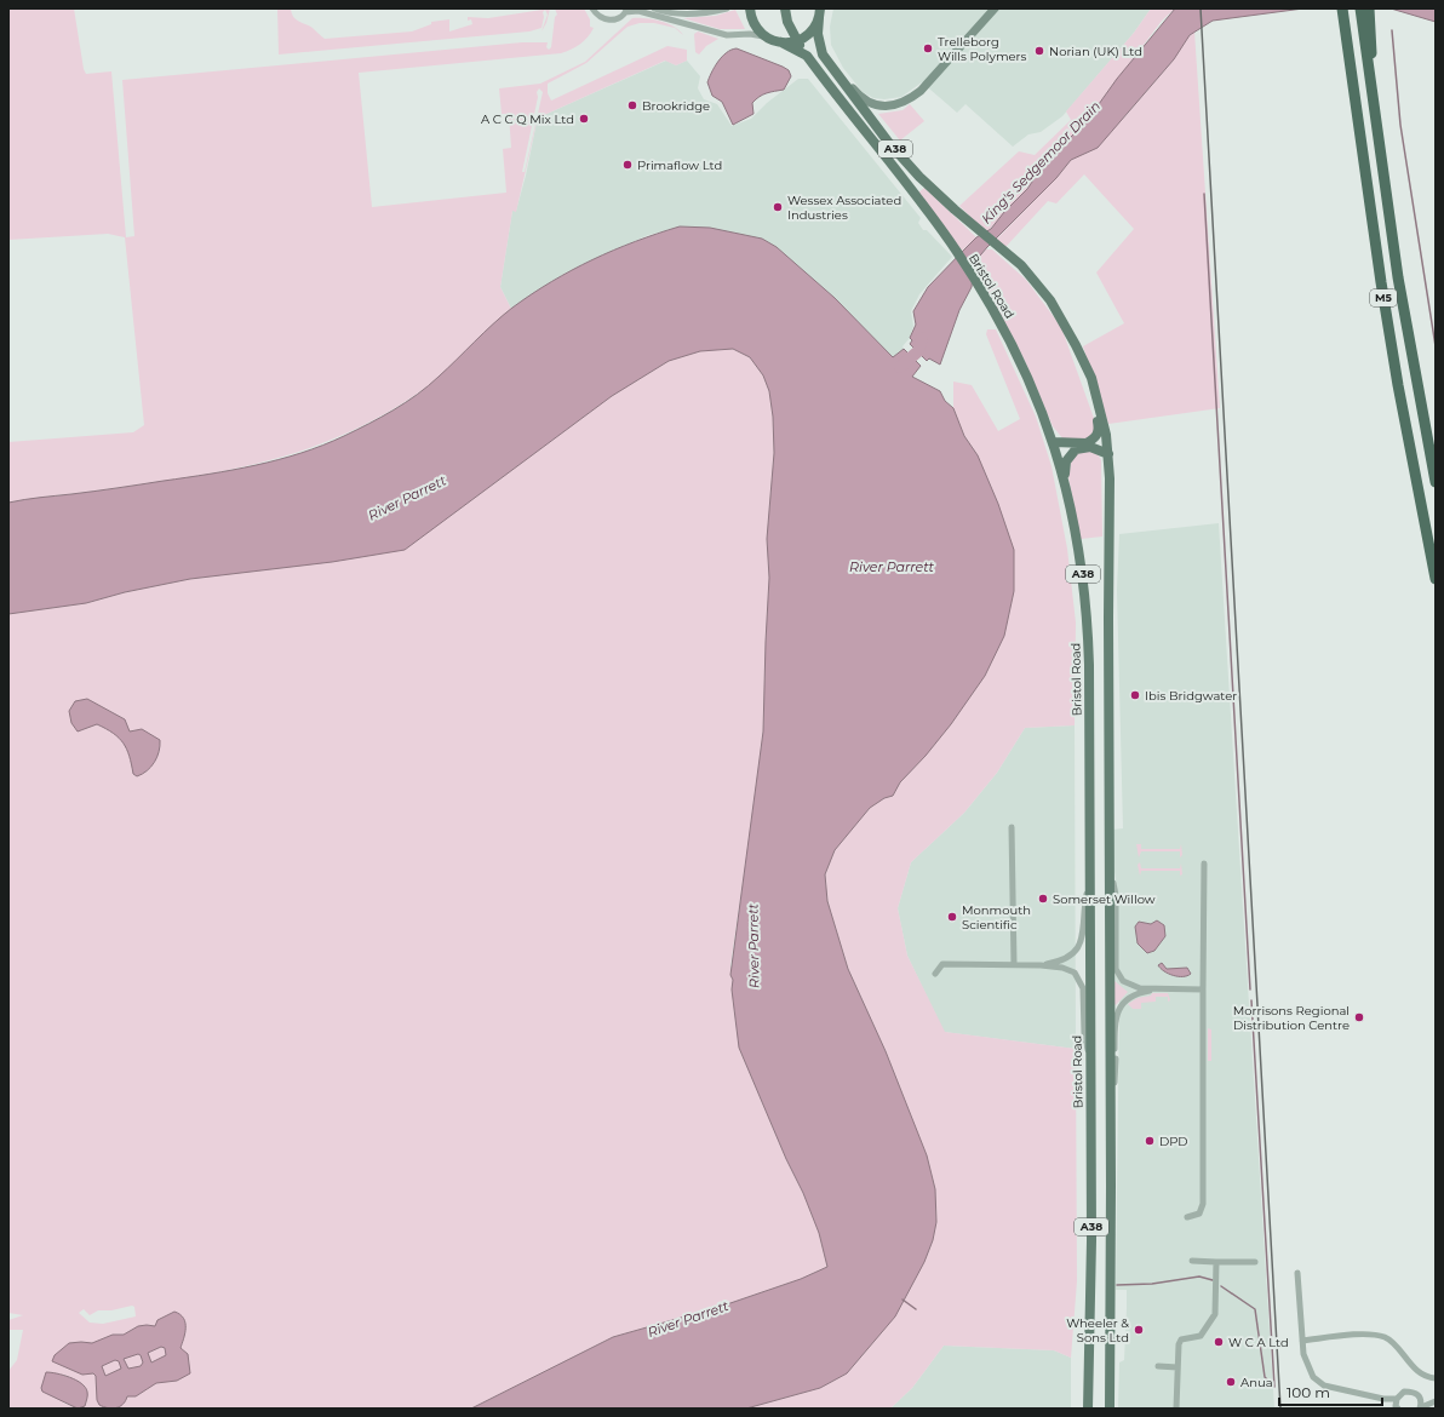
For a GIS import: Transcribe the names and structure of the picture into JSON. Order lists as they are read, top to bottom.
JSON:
{
  "streets": {
    "highway": ["M5"],
    "main road": ["A38", "Bristol Road"]
  },
  "crossings": [
    ["A38", "Bristol Road"]
  ],
  "water": ["King's Sedgemoor Drain", "River Parrett"],
  "places": [
    "Trelleborg Wills Polymers",
    "Norian (UK) Ltd",
    "Brookridge",
    "A C C Q Mix Ltd",
    "Primaflow Ltd",
    "Wessex Associated Industries",
    "Ibis Bridgwater",
    "Somerset Willow",
    "Monmouth Scientific",
    "Morrisons Regional Distribution Centre",
    "DPD",
    "Wheeler & Sons Ltd",
    "W C A Ltd",
    "Anua"
  ],
  "scale_bar": "100 m"
}
